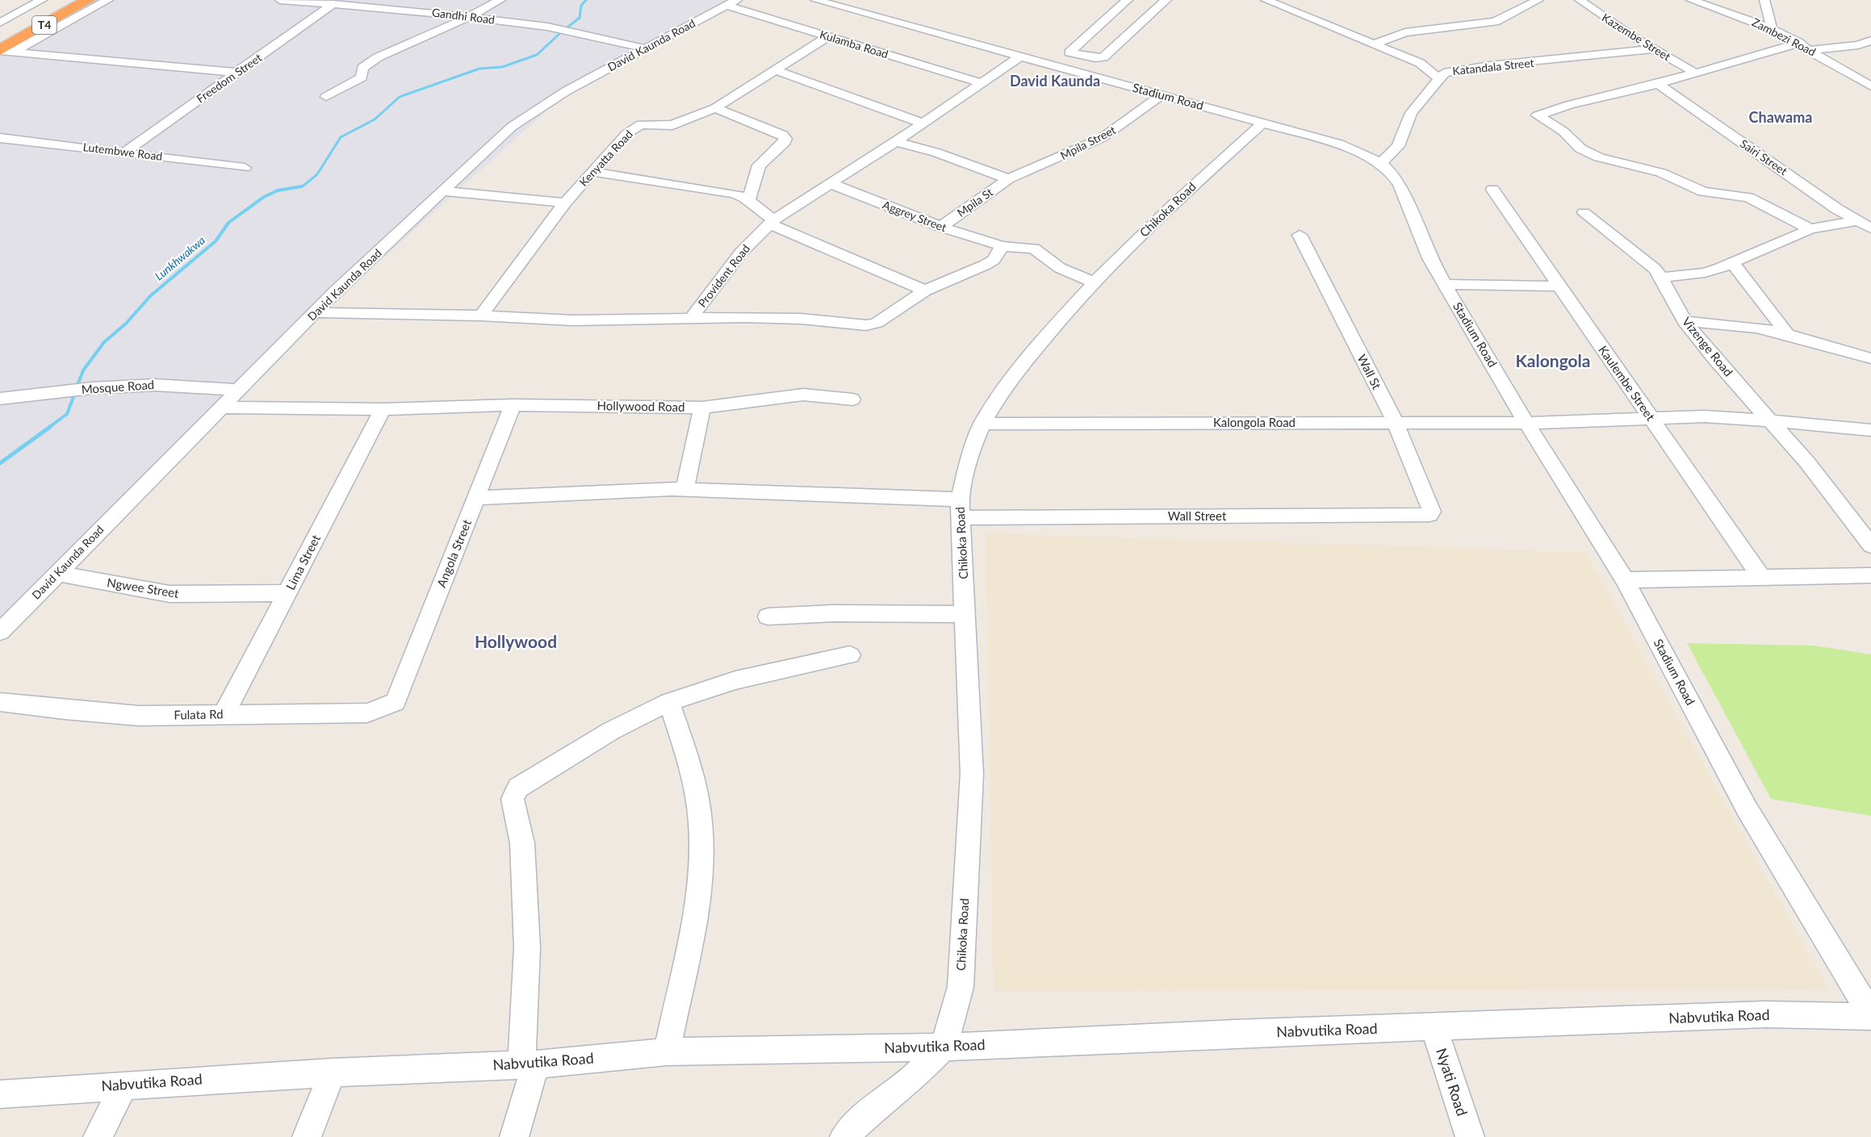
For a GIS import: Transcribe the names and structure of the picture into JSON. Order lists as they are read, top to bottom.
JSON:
{
  "streets": {
    "highway": ["T4"],
    "street": [
      "Gandhi Road",
      "Kazembe Street",
      "Zambezi Road",
      "Kulamba Road",
      "David Kaunda Road",
      "Katandala Street",
      "Freedom Street",
      "Stadium Road",
      "Mpila Street",
      "Lutembwe Road",
      "Sairi Street",
      "Kenyatta Road",
      "Mpila St",
      "Chikoka Road",
      "Aggrey Street",
      "Provident Road",
      "Vizenge Road",
      "Wall St",
      "Kaulembe Street",
      "Mosque Road",
      "Hollywood Road",
      "Kalongola Road",
      "Wall Street",
      "Angola Street",
      "Lima Street",
      "Ngwee Street",
      "Fulata Rd",
      "Nabvutika Road",
      "Nyati Road"
    ]
  },
  "crossings": [
    ["Gandhi Road", "David Kaunda Road"],
    ["Gandhi Road", "Freedom Street"],
    ["Kazembe Street", "Katandala Street"],
    ["Kulamba Road", "David Kaunda Road"],
    ["Kulamba Road", "Kenyatta Road"],
    ["Kulamba Road", "Provident Road"],
    ["David Kaunda Road", "Provident Road"],
    ["David Kaunda Road", "Mosque Road"],
    ["David Kaunda Road", "Hollywood Road"],
    ["David Kaunda Road", "Ngwee Street"],
    ["Katandala Street", "Stadium Road"],
    ["Freedom Street", "Lutembwe Road"],
    ["Stadium Road", "Mpila Street"],
    ["Stadium Road", "Chikoka Road"],
    ["Stadium Road", "Provident Road"],
    ["Stadium Road", "Kalongola Road"],
    ["Stadium Road", "Nabvutika Road"],
    ["Mpila Street", "Mpila St"],
    ["Kenyatta Road", "Provident Road"],
    ["Mpila St", "Aggrey Street"],
    ["Chikoka Road", "Aggrey Street"],
    ["Chikoka Road", "Kalongola Road"],
    ["Chikoka Road", "Wall Street"],
    ["Chikoka Road", "Nabvutika Road"],
    ["Aggrey Street", "Provident Road"],
    ["Vizenge Road", "Kalongola Road"],
    ["Wall St", "Kalongola Road"],
    ["Wall St", "Wall Street"],
    ["Kaulembe Street", "Kalongola Road"],
    ["Hollywood Road", "Angola Street"],
    ["Hollywood Road", "Lima Street"],
    ["Angola Street", "Fulata Rd"],
    ["Lima Street", "Ngwee Street"],
    ["Lima Street", "Fulata Rd"],
    ["Nabvutika Road", "Nyati Road"]
  ],
  "districts": [
    "David Kaunda",
    "Chawama",
    "Kalongola",
    "Hollywood"
  ],
  "water": ["Lunkhwakwa"]
}
